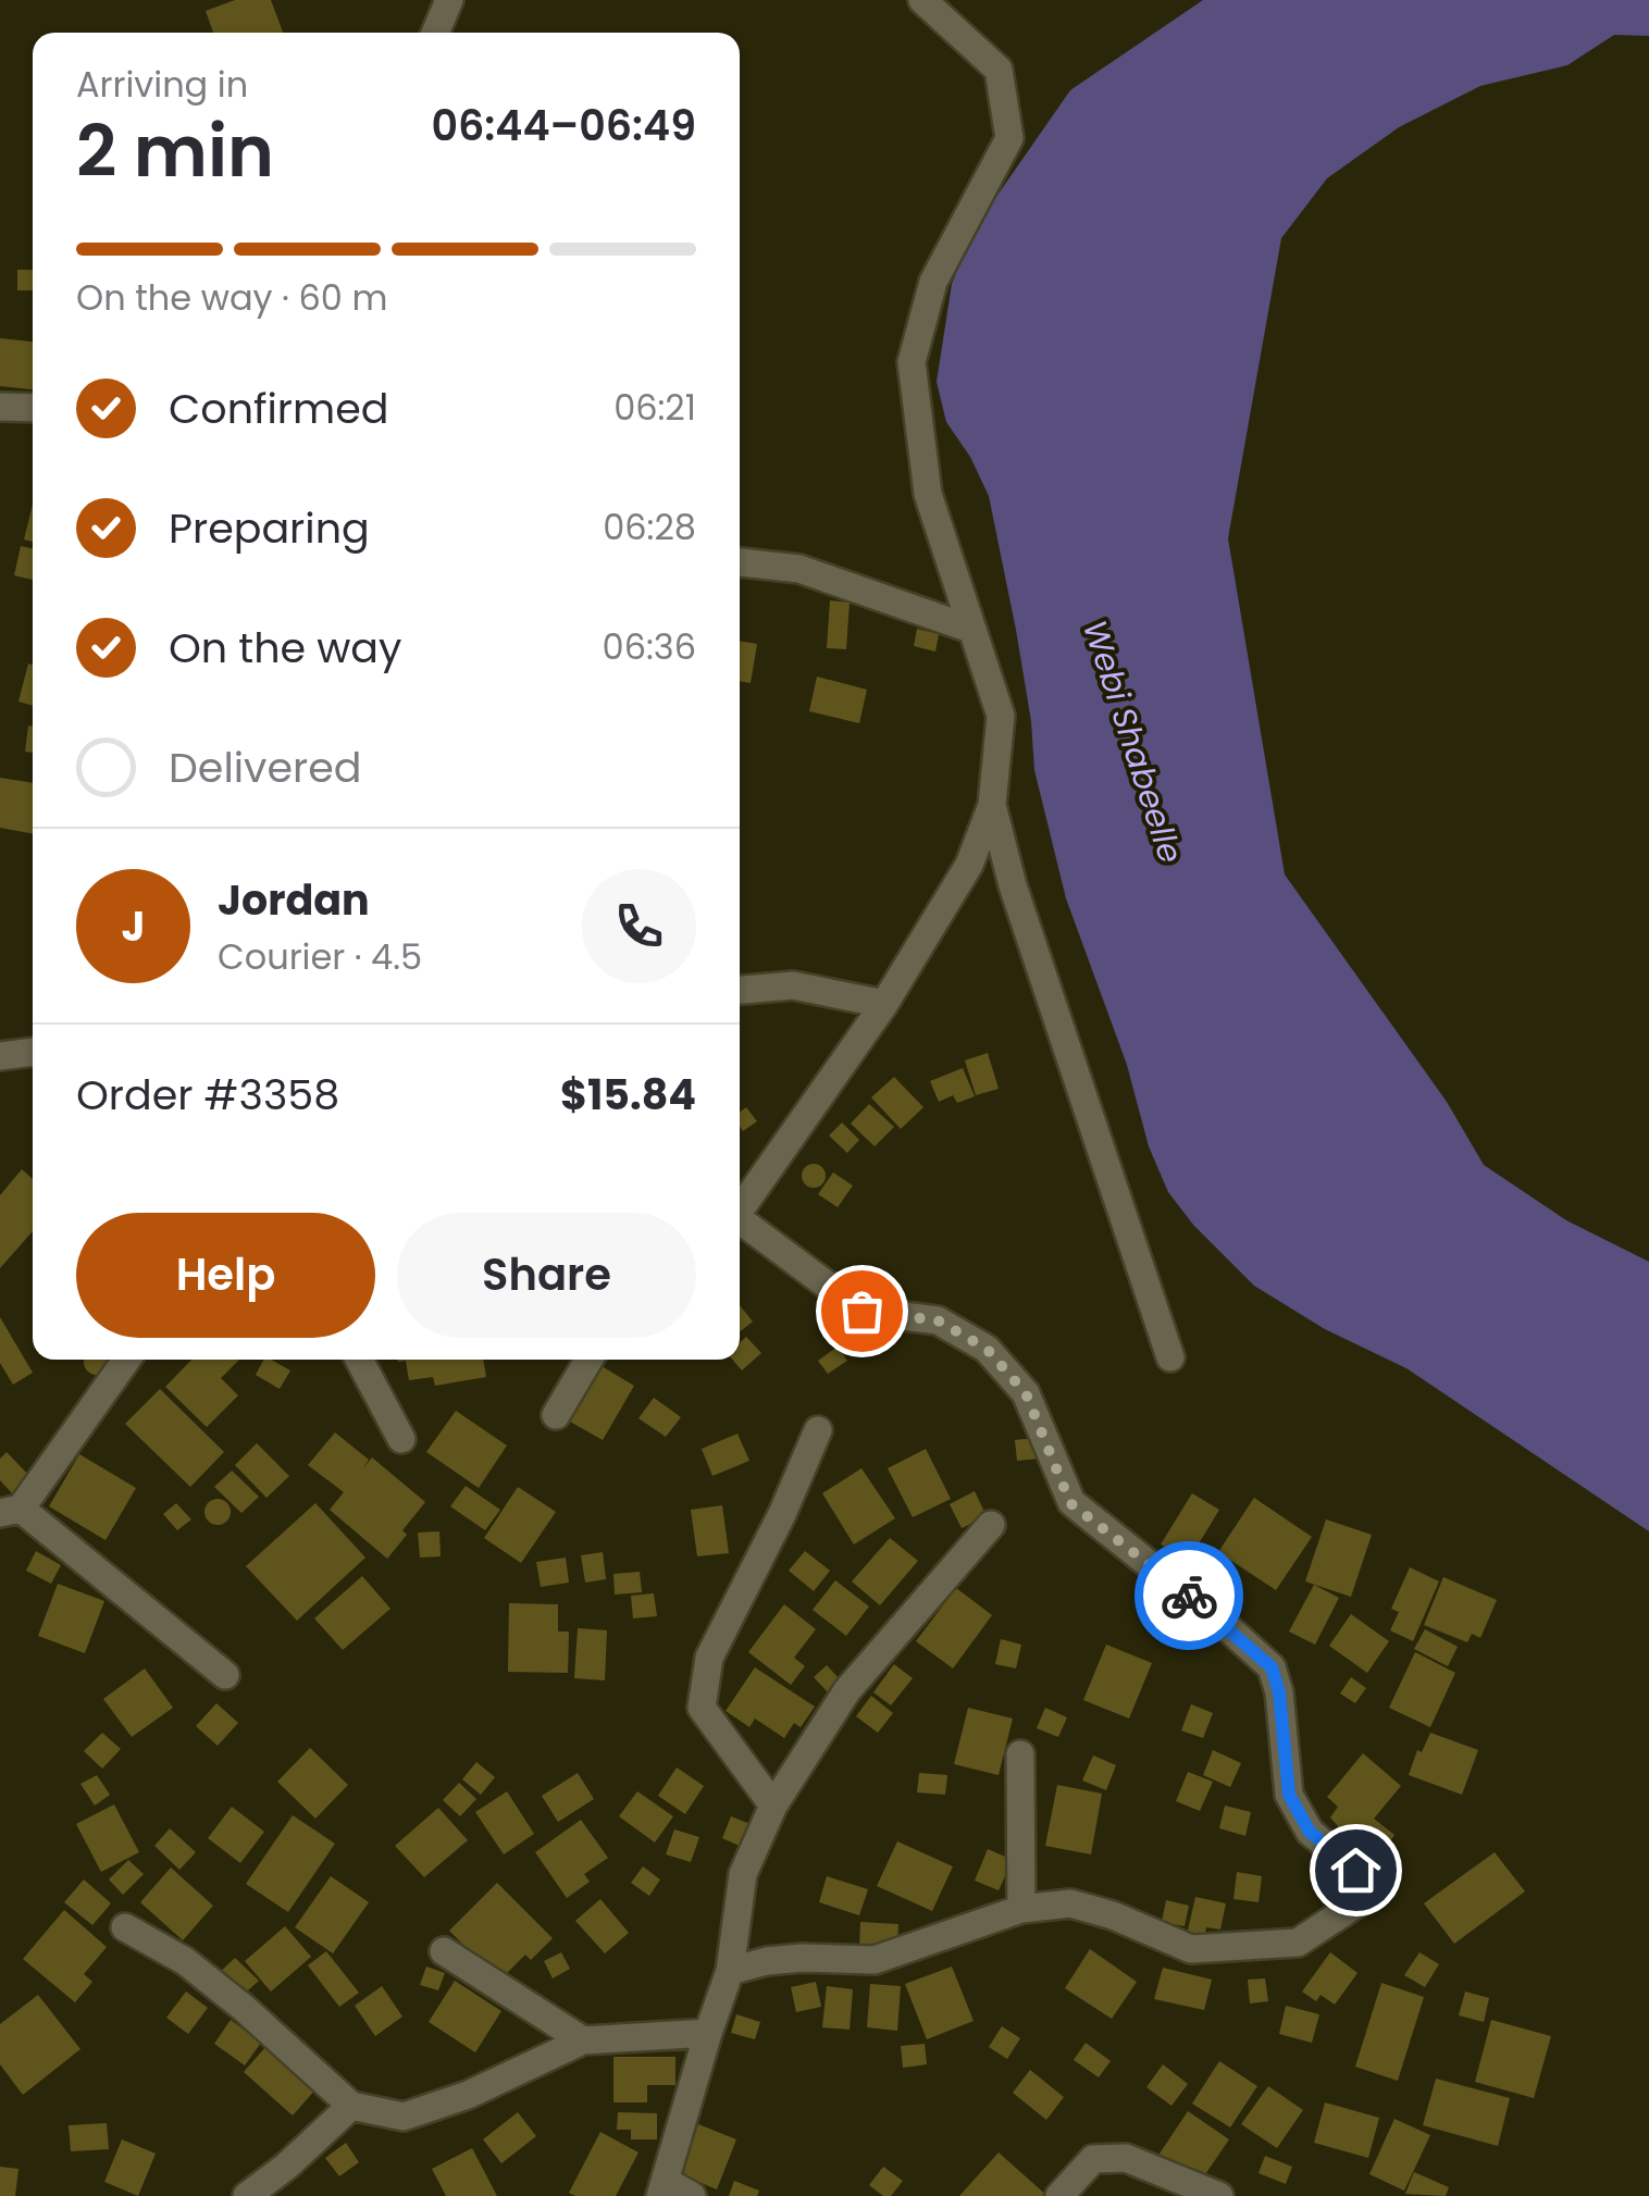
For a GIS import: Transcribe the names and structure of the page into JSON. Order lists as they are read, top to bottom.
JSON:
{
  "water": ["Webi Shabeelle"],
  "page": {
    "heading": ["2 min", "Arriving in", "06:44–06:49"],
    "panel": [
      "Jordan",
      "Courier · 4.5",
      "Order #3358",
      "$15.84"
    ],
    "bar": "On the way · 60 m",
    "list": [
      ["Confirmed", "06:21"],
      ["Preparing", "06:28"],
      ["On the way", "06:36"],
      "Delivered"
    ],
    "round": "J",
    "buttons": ["Help", "Share"]
  }
}
